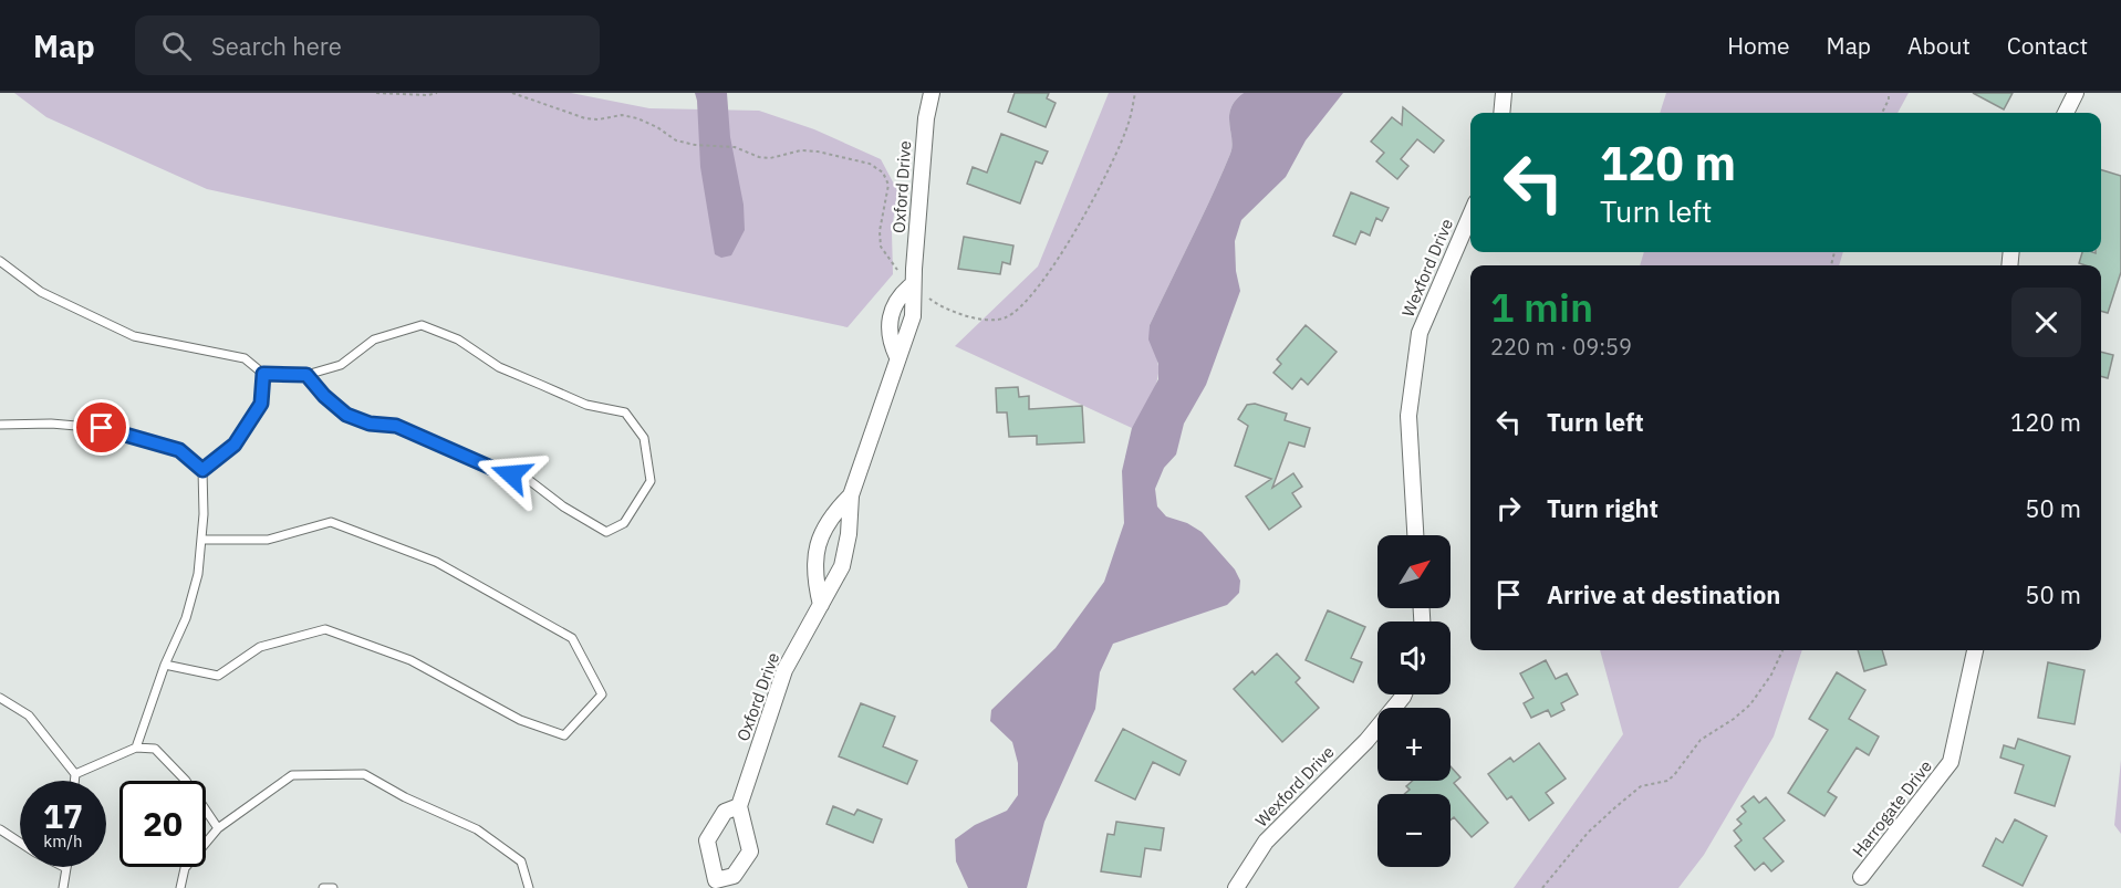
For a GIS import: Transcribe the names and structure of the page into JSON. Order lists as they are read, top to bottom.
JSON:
{
  "streets": {
    "street": ["Oxford Drive", "Wexford Drive", "Harrogate Drive"]
  },
  "north": "top right",
  "page": {
    "header": "Map",
    "search": "Search here",
    "nav": [
      "Home",
      "Map",
      "About",
      "Contact"
    ],
    "turn": ["120 m", "Turn left"],
    "heading": ["1 min", "220 m · 09:59"],
    "list": [
      {
        "name": "Turn left",
        "value": "120 m"
      },
      {
        "name": "Turn right",
        "value": "50 m"
      },
      {
        "name": "Arrive at destination",
        "value": "50 m"
      }
    ],
    "map_buttons": ["+", "−"],
    "speed": "17 km/h",
    "limit": "20"
  }
}
